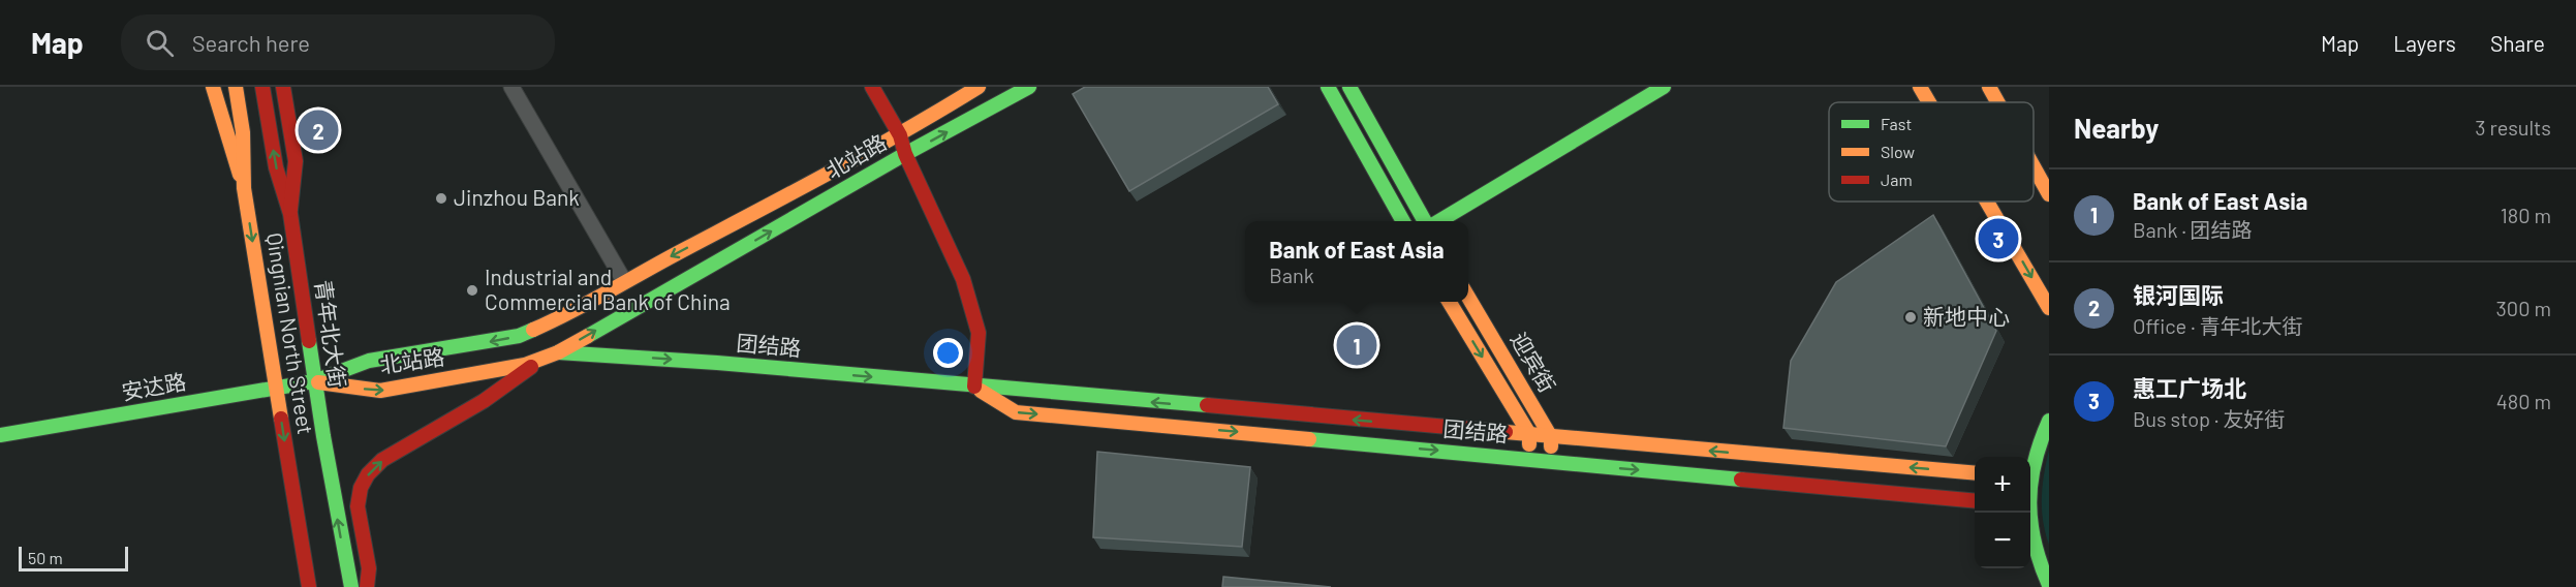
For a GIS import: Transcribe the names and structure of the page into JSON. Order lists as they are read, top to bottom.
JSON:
{
  "streets": {
    "street": [
      "北站路",
      "Qingnian North Street",
      "青年北大街",
      "团结路",
      "迎宾街",
      "安达路"
    ]
  },
  "crossings": [
    ["北站路", "青年北大街"],
    ["北站路", "团结路"],
    ["北站路", "安达路"],
    ["Qingnian North Street", "安达路"],
    ["青年北大街", "安达路"],
    ["团结路", "迎宾街"]
  ],
  "one_way": ["Qingnian North Street"],
  "places": ["Jinzhou Bank", "Industrial and Commercial Bank of China", "新地中心"],
  "legend": ["Fast", "Slow", "Jam"],
  "scale_bar": "50 m",
  "page": {
    "header": "Map",
    "search": "Search here",
    "nav": ["Map", "Layers", "Share"],
    "heading": ["Nearby", "3 results"],
    "pins": ["2", "3", "1"],
    "list": [
      {
        "mark": "1",
        "name": "Bank of East Asia",
        "note": "Bank · 团结路",
        "value": "180 m"
      },
      {
        "mark": "2",
        "name": "银河国际",
        "note": "Office · 青年北大街",
        "value": "300 m"
      },
      {
        "mark": "3",
        "name": "惠工广场北",
        "note": "Bus stop · 友好街",
        "value": "480 m"
      }
    ],
    "popup": ["Bank of East Asia", "Bank"],
    "map_buttons": ["+", "−"],
    "scale": "50 m"
  }
}
